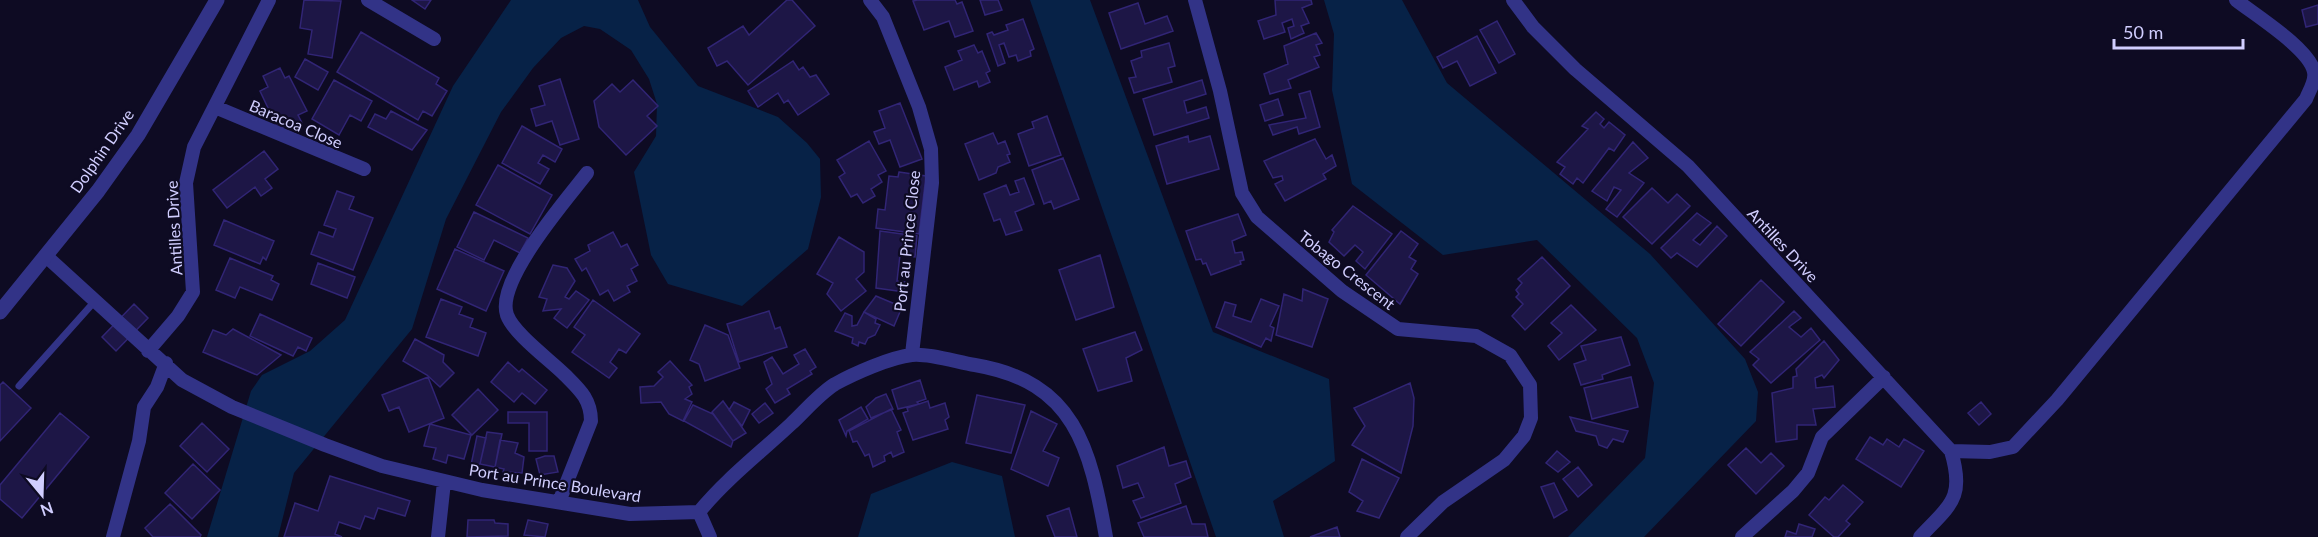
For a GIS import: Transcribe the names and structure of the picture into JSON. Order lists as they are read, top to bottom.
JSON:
{
  "streets": {
    "street": [
      "Baracoa Close",
      "Dolphin Drive",
      "Antilles Drive",
      "Port au Prince Close",
      "Tobago Crescent",
      "Port au Prince Boulevard"
    ]
  },
  "crossings": [
    ["Baracoa Close", "Antilles Drive"],
    ["Dolphin Drive", "Port au Prince Boulevard"],
    ["Antilles Drive", "Port au Prince Boulevard"]
  ],
  "scale_bar": "50 m",
  "north": "bottom"
}
